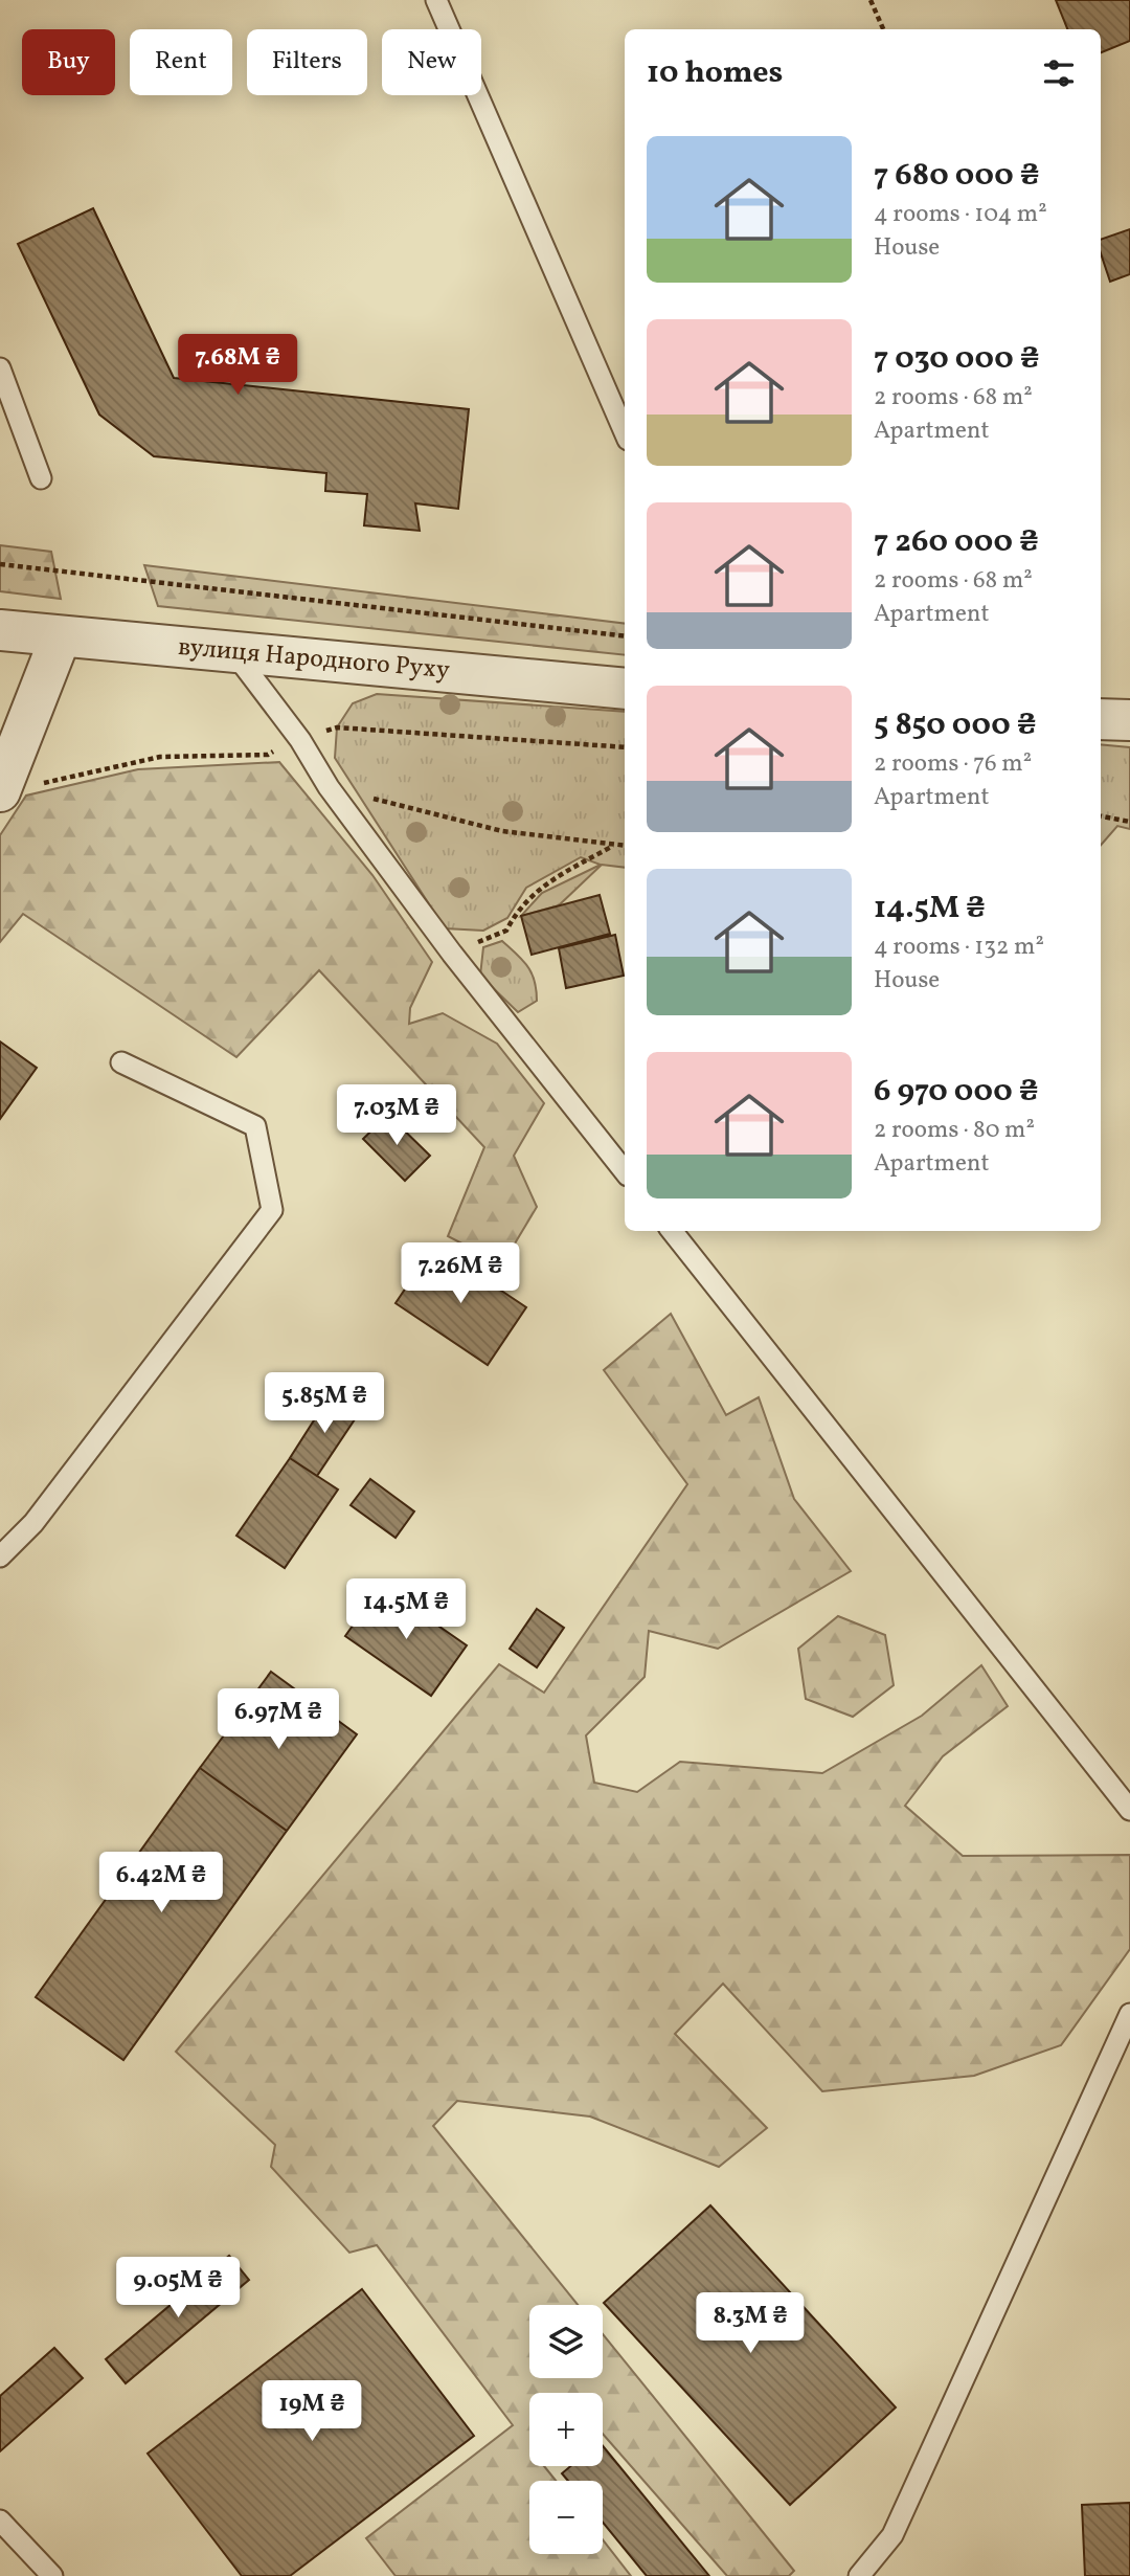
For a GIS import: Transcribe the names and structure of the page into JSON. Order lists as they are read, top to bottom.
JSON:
{
  "streets": {
    "street": ["вулиця Народного Руху"]
  },
  "page": {
    "chip": [
      "Buy",
      "Rent",
      "Filters",
      "New"
    ],
    "heading": "10 homes",
    "list": [
      {
        "name": "7 680 000 ₴",
        "note": "4 rooms · 104 m² · House"
      },
      {
        "name": "7 030 000 ₴",
        "note": "2 rooms · 68 m² · Apartment"
      },
      {
        "name": "7 260 000 ₴",
        "note": "2 rooms · 68 m² · Apartment"
      },
      {
        "name": "5 850 000 ₴",
        "note": "2 rooms · 76 m² · Apartment"
      },
      {
        "name": "14.5M ₴",
        "note": "4 rooms · 132 m² · House"
      },
      {
        "name": "6 970 000 ₴",
        "note": "2 rooms · 80 m² · Apartment"
      }
    ],
    "price": [
      "7.68M ₴",
      "7.03M ₴",
      "7.26M ₴",
      "5.85M ₴",
      "14.5M ₴",
      "6.97M ₴",
      "6.42M ₴",
      "9.05M ₴",
      "8.3M ₴",
      "19M ₴"
    ],
    "map_buttons": ["+", "−"]
  }
}
